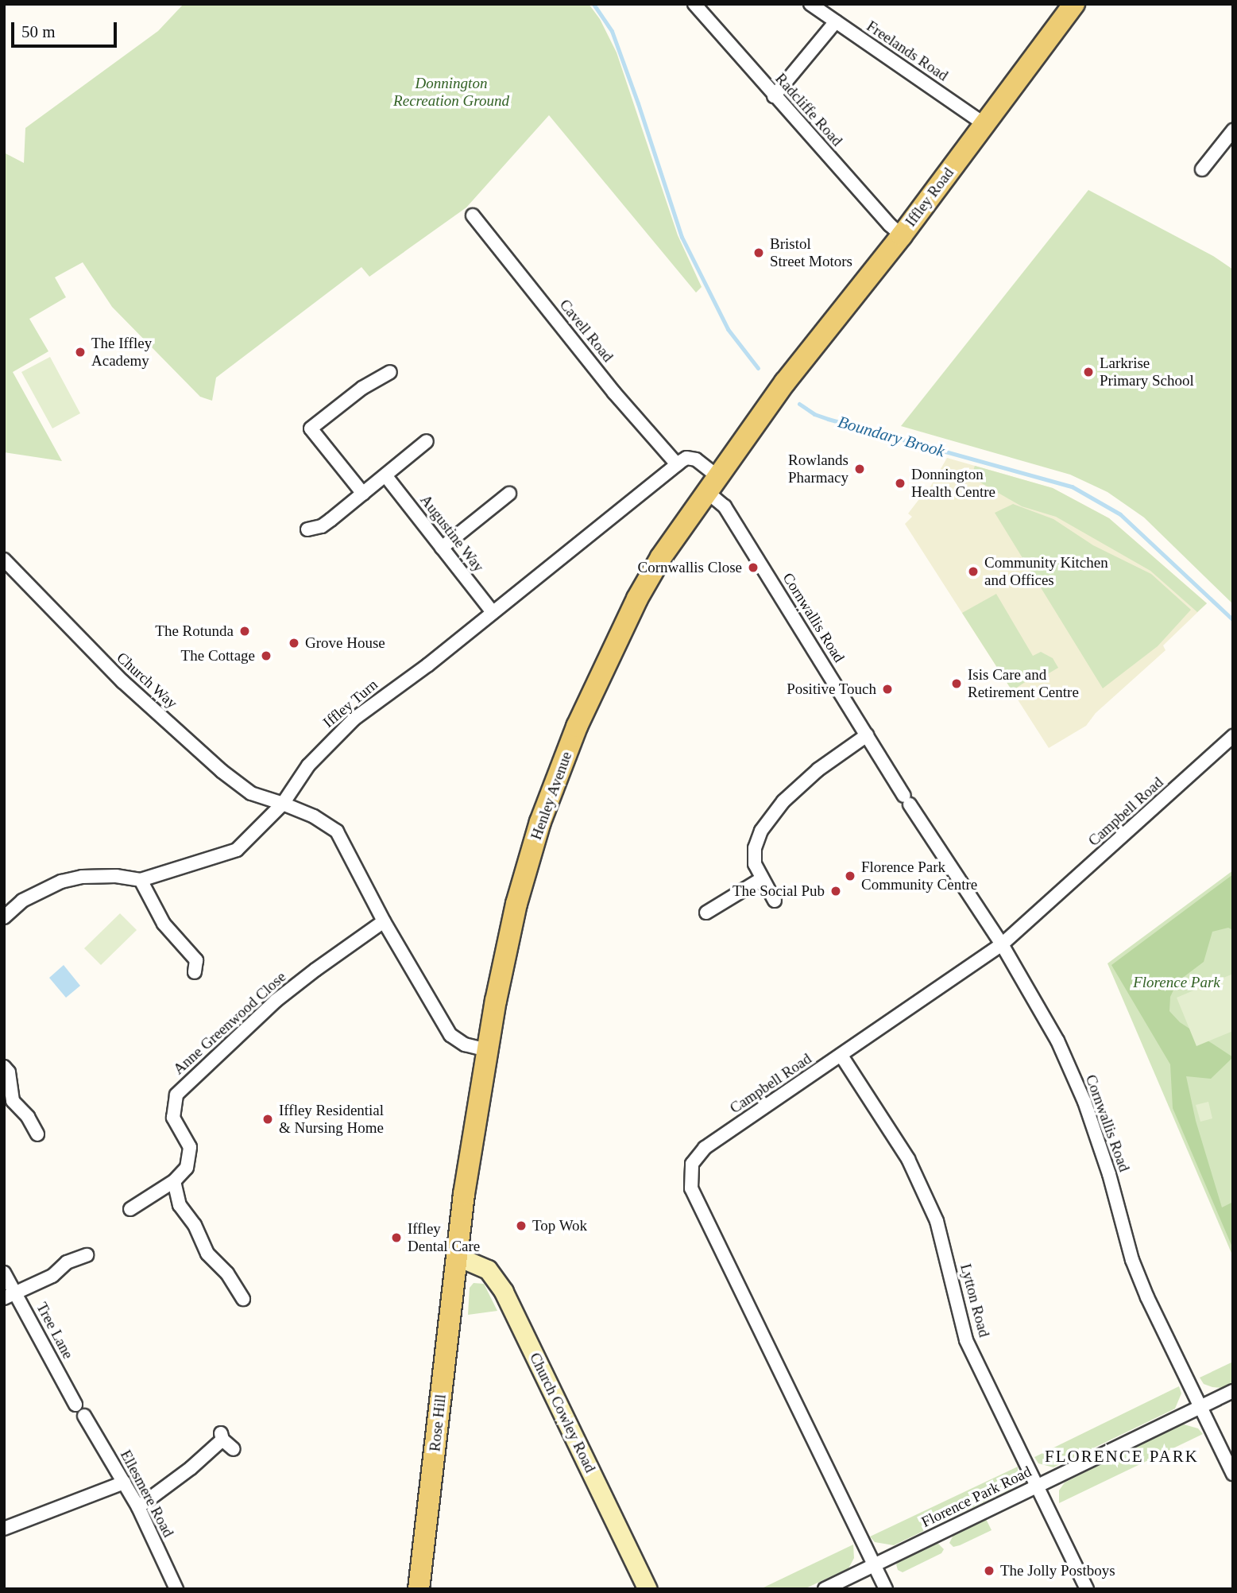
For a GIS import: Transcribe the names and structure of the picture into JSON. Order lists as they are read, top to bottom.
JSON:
{
  "streets": {
    "main road": [
      "Iffley Road",
      "Henley Avenue",
      "Church Cowley Road",
      "Rose Hill"
    ],
    "street": [
      "Freelands Road",
      "Radcliffe Road",
      "Cavell Road",
      "Augustine Way",
      "Cornwallis Road",
      "Church Way",
      "Iffley Turn",
      "Campbell Road",
      "Anne Greenwood Close",
      "Lytton Road",
      "Tree Lane",
      "Ellesmere Road",
      "Florence Park Road"
    ]
  },
  "crossings": [
    ["Freelands Road", "Iffley Road"],
    ["Radcliffe Road", "Iffley Road"],
    ["Iffley Road", "Henley Avenue"],
    ["Cavell Road", "Iffley Turn"],
    ["Augustine Way", "Iffley Turn"],
    ["Cornwallis Road", "Henley Avenue"],
    ["Cornwallis Road", "Campbell Road"],
    ["Cornwallis Road", "Florence Park Road"],
    ["Church Way", "Iffley Turn"],
    ["Henley Avenue", "Church Cowley Road"],
    ["Henley Avenue", "Rose Hill"],
    ["Campbell Road", "Lytton Road"],
    ["Campbell Road", "Florence Park Road"],
    ["Lytton Road", "Florence Park Road"],
    ["Church Cowley Road", "Rose Hill"]
  ],
  "districts": ["FLORENCE PARK"],
  "water": ["Boundary Brook"],
  "parks": ["Donnington Recreation Ground", "Florence Park"],
  "places": [
    "Bristol Street Motors",
    "The Iffley Academy",
    "Larkrise Primary School",
    "Rowlands Pharmacy",
    "Donnington Health Centre",
    "Cornwallis Close",
    "Community Kitchen and Offices",
    "The Rotunda",
    "Grove House",
    "The Cottage",
    "Isis Care and Retirement Centre",
    "Positive Touch",
    "Florence Park Community Centre",
    "The Social Pub",
    "Iffley Residential & Nursing Home",
    "Top Wok",
    "Iffley Dental Care",
    "The Jolly Postboys"
  ],
  "scale_bar": "50 m"
}
